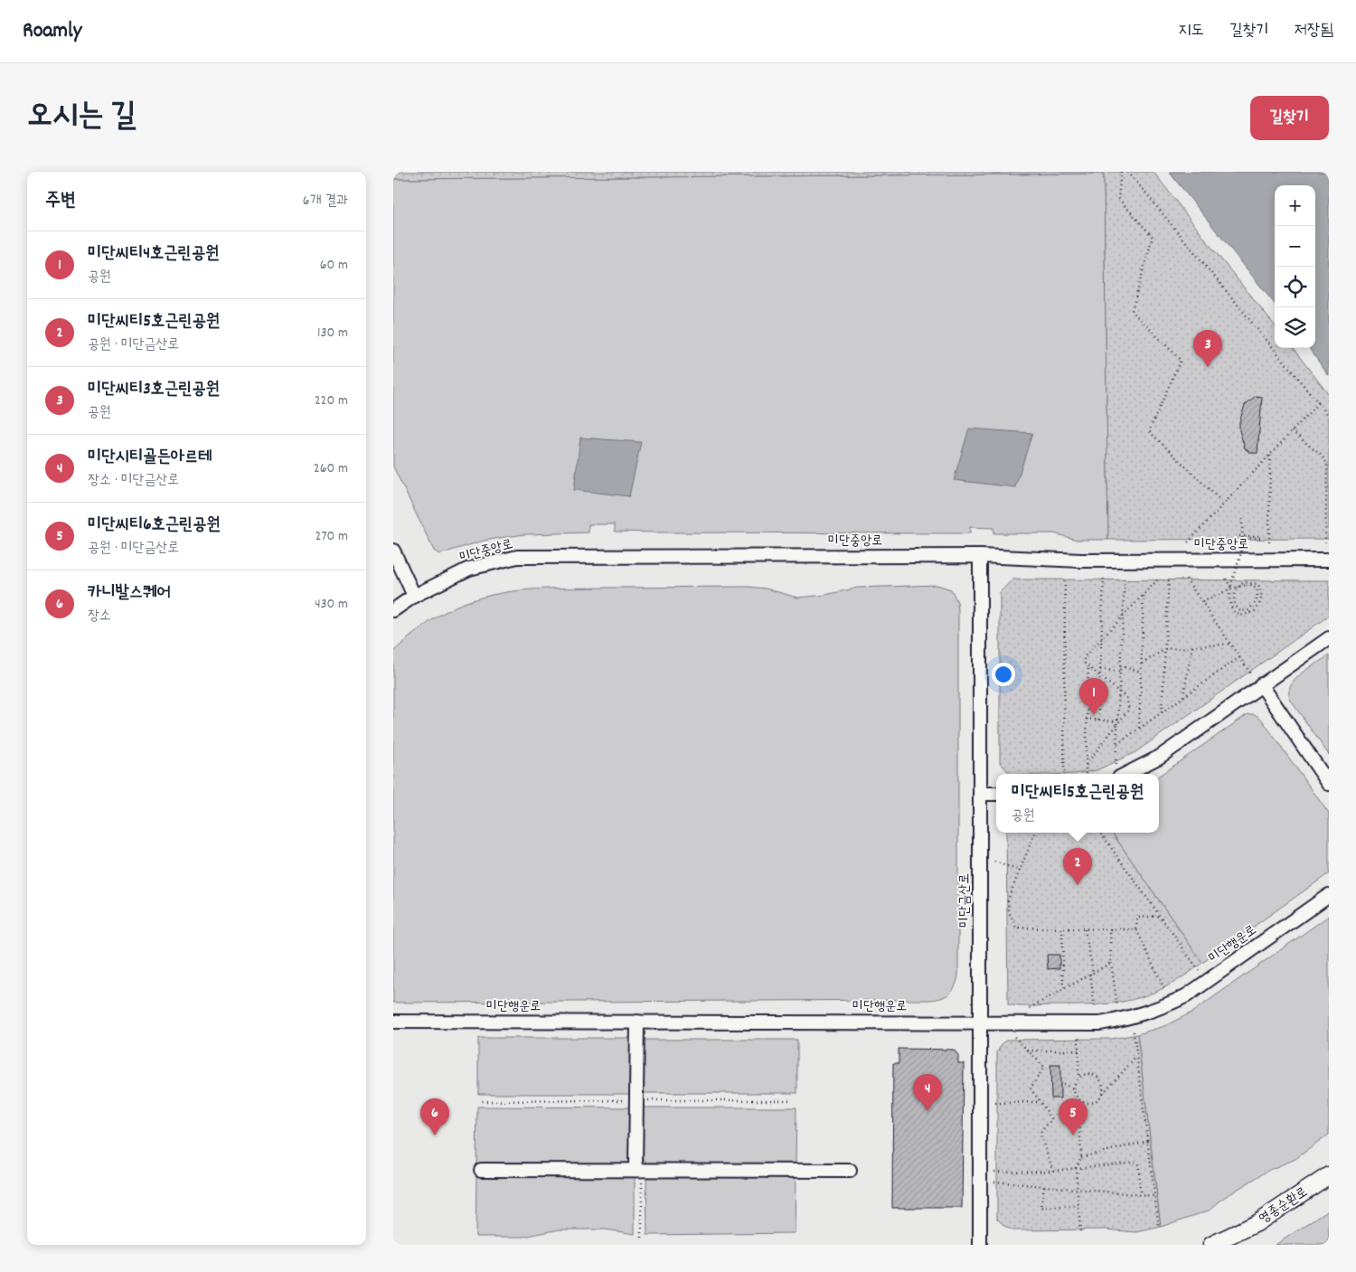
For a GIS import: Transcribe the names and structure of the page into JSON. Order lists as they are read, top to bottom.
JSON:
{
  "streets": {
    "main road": ["영종순환로"],
    "street": ["미단중앙로", "미단금산로", "미단행운로"]
  },
  "crossings": [
    ["미단중앙로", "미단금산로"],
    ["미단금산로", "미단행운로"]
  ],
  "page": {
    "header": "Roamly",
    "nav": ["지도", "길찾기", "저장됨"],
    "title": "오시는 길",
    "buttons": "길찾기",
    "heading": ["주변", "6개 결과"],
    "map_buttons": ["+", "−"],
    "list": [
      {
        "mark": "1",
        "name": "미단씨티4호근린공원",
        "note": "공원",
        "value": "60 m"
      },
      {
        "mark": "2",
        "name": "미단씨티5호근린공원",
        "note": "공원 · 미단금산로",
        "value": "130 m"
      },
      {
        "mark": "3",
        "name": "미단씨티3호근린공원",
        "note": "공원",
        "value": "220 m"
      },
      {
        "mark": "4",
        "name": "미단시티골든아르테",
        "note": "장소 · 미단금산로",
        "value": "260 m"
      },
      {
        "mark": "5",
        "name": "미단씨티6호근린공원",
        "note": "공원 · 미단금산로",
        "value": "270 m"
      },
      {
        "mark": "6",
        "name": "카니발스퀘어",
        "note": "장소",
        "value": "430 m"
      }
    ],
    "pins": [
      "3",
      "1",
      "2",
      "4",
      "5",
      "6"
    ],
    "popup": ["미단씨티5호근린공원", "공원"]
  }
}
